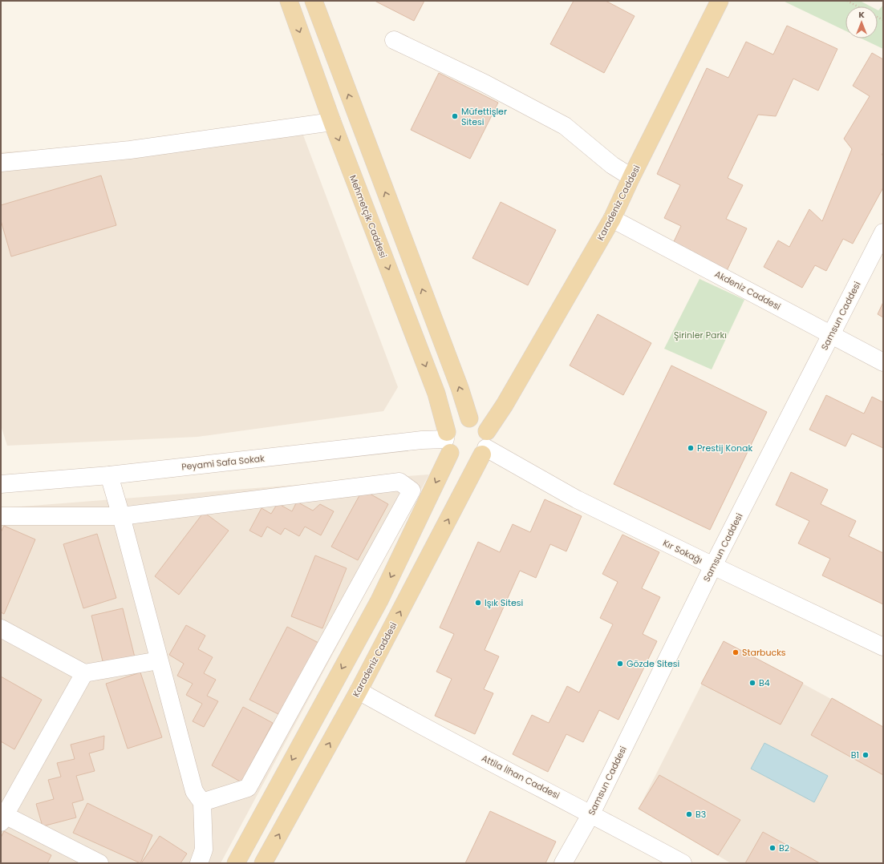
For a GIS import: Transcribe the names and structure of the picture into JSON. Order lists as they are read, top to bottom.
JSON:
{
  "streets": {
    "main road": ["Karadeniz Caddesi", "Mehmetçik Caddesi"],
    "street": [
      "Akdeniz Caddesi",
      "Samsun Caddesi",
      "Peyami Safa Sokak",
      "Kır Sokağı",
      "Attila İlhan Caddesi"
    ]
  },
  "crossings": [
    ["Karadeniz Caddesi", "Mehmetçik Caddesi"],
    ["Karadeniz Caddesi", "Akdeniz Caddesi"],
    ["Karadeniz Caddesi", "Peyami Safa Sokak"],
    ["Karadeniz Caddesi", "Kır Sokağı"],
    ["Karadeniz Caddesi", "Attila İlhan Caddesi"],
    ["Mehmetçik Caddesi", "Peyami Safa Sokak"],
    ["Mehmetçik Caddesi", "Kır Sokağı"],
    ["Akdeniz Caddesi", "Samsun Caddesi"],
    ["Samsun Caddesi", "Kır Sokağı"],
    ["Samsun Caddesi", "Attila İlhan Caddesi"],
    ["Peyami Safa Sokak", "Kır Sokağı"]
  ],
  "parks": ["Şirinler Parkı"],
  "places": [
    "Müfettişler Sitesi",
    "Prestij Konak",
    "Işık Sitesi",
    "Starbucks",
    "Gözde Sitesi",
    "B4",
    "B1",
    "B3",
    "B2"
  ],
  "north": "top"
}
